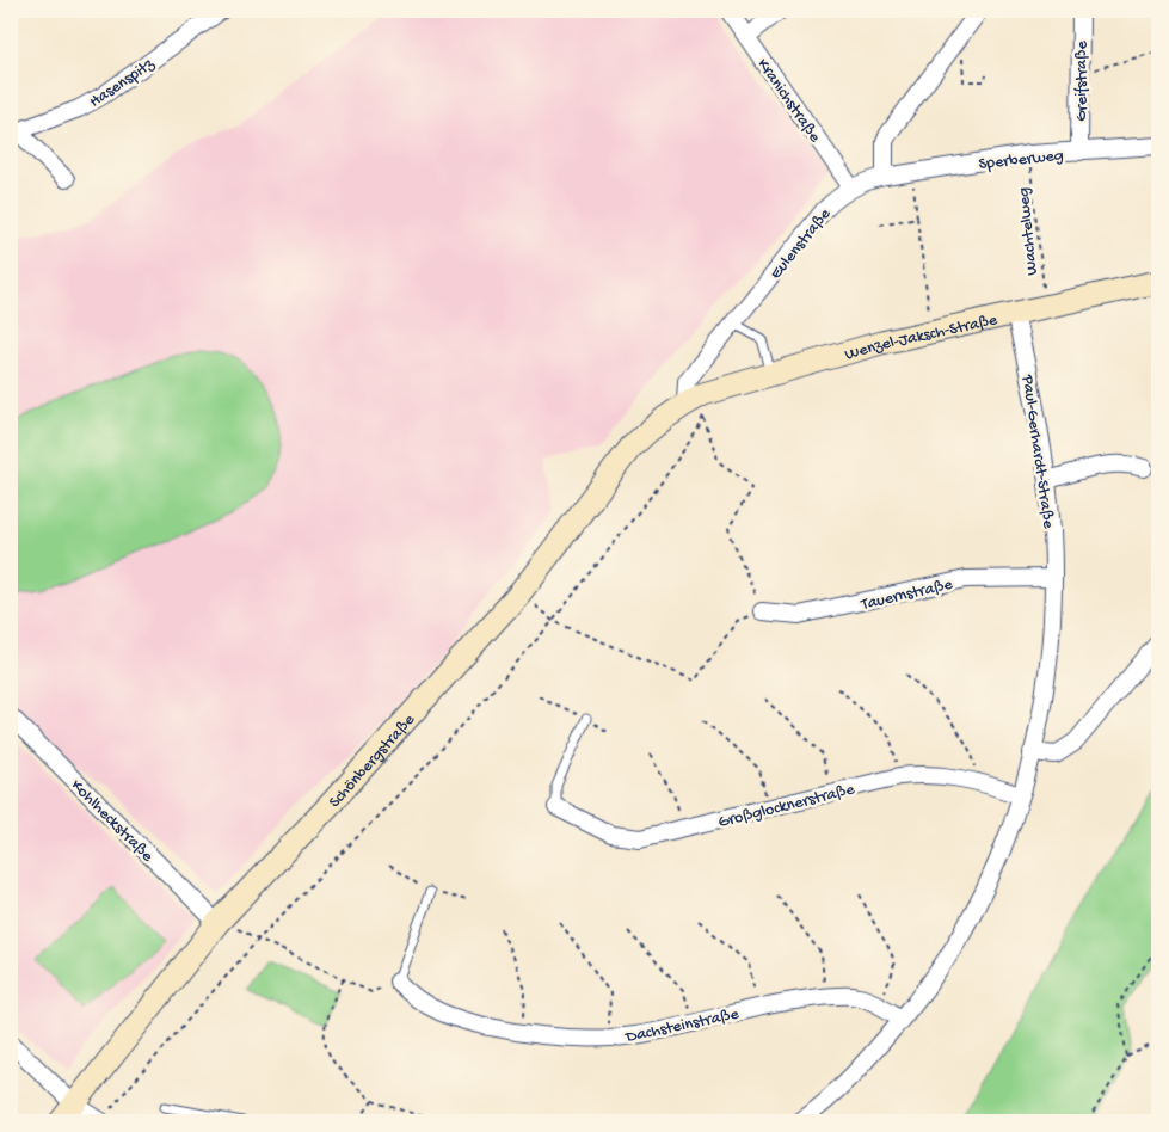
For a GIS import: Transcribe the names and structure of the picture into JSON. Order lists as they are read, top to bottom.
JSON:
{
  "streets": {
    "street": [
      "Hasenspitz",
      "Greifstraße",
      "Kranichstraße",
      "Sperberweg",
      "Eulenstraße",
      "Wenzel-Jaksch-Straße",
      "Paul-Gerhardt-Straße",
      "Tauernstraße",
      "Schönbergstraße",
      "Großglocknerstraße",
      "Kohlheckstraße",
      "Dachsteinstraße"
    ],
    "path": ["Wachtelweg"]
  },
  "crossings": [
    ["Greifstraße", "Sperberweg"],
    ["Kranichstraße", "Eulenstraße"],
    ["Sperberweg", "Wachtelweg"],
    ["Sperberweg", "Eulenstraße"],
    ["Wachtelweg", "Wenzel-Jaksch-Straße"],
    ["Eulenstraße", "Wenzel-Jaksch-Straße"],
    ["Eulenstraße", "Schönbergstraße"],
    ["Wenzel-Jaksch-Straße", "Paul-Gerhardt-Straße"],
    ["Wenzel-Jaksch-Straße", "Schönbergstraße"],
    ["Paul-Gerhardt-Straße", "Tauernstraße"],
    ["Paul-Gerhardt-Straße", "Großglocknerstraße"],
    ["Paul-Gerhardt-Straße", "Dachsteinstraße"],
    ["Schönbergstraße", "Kohlheckstraße"]
  ]
}
